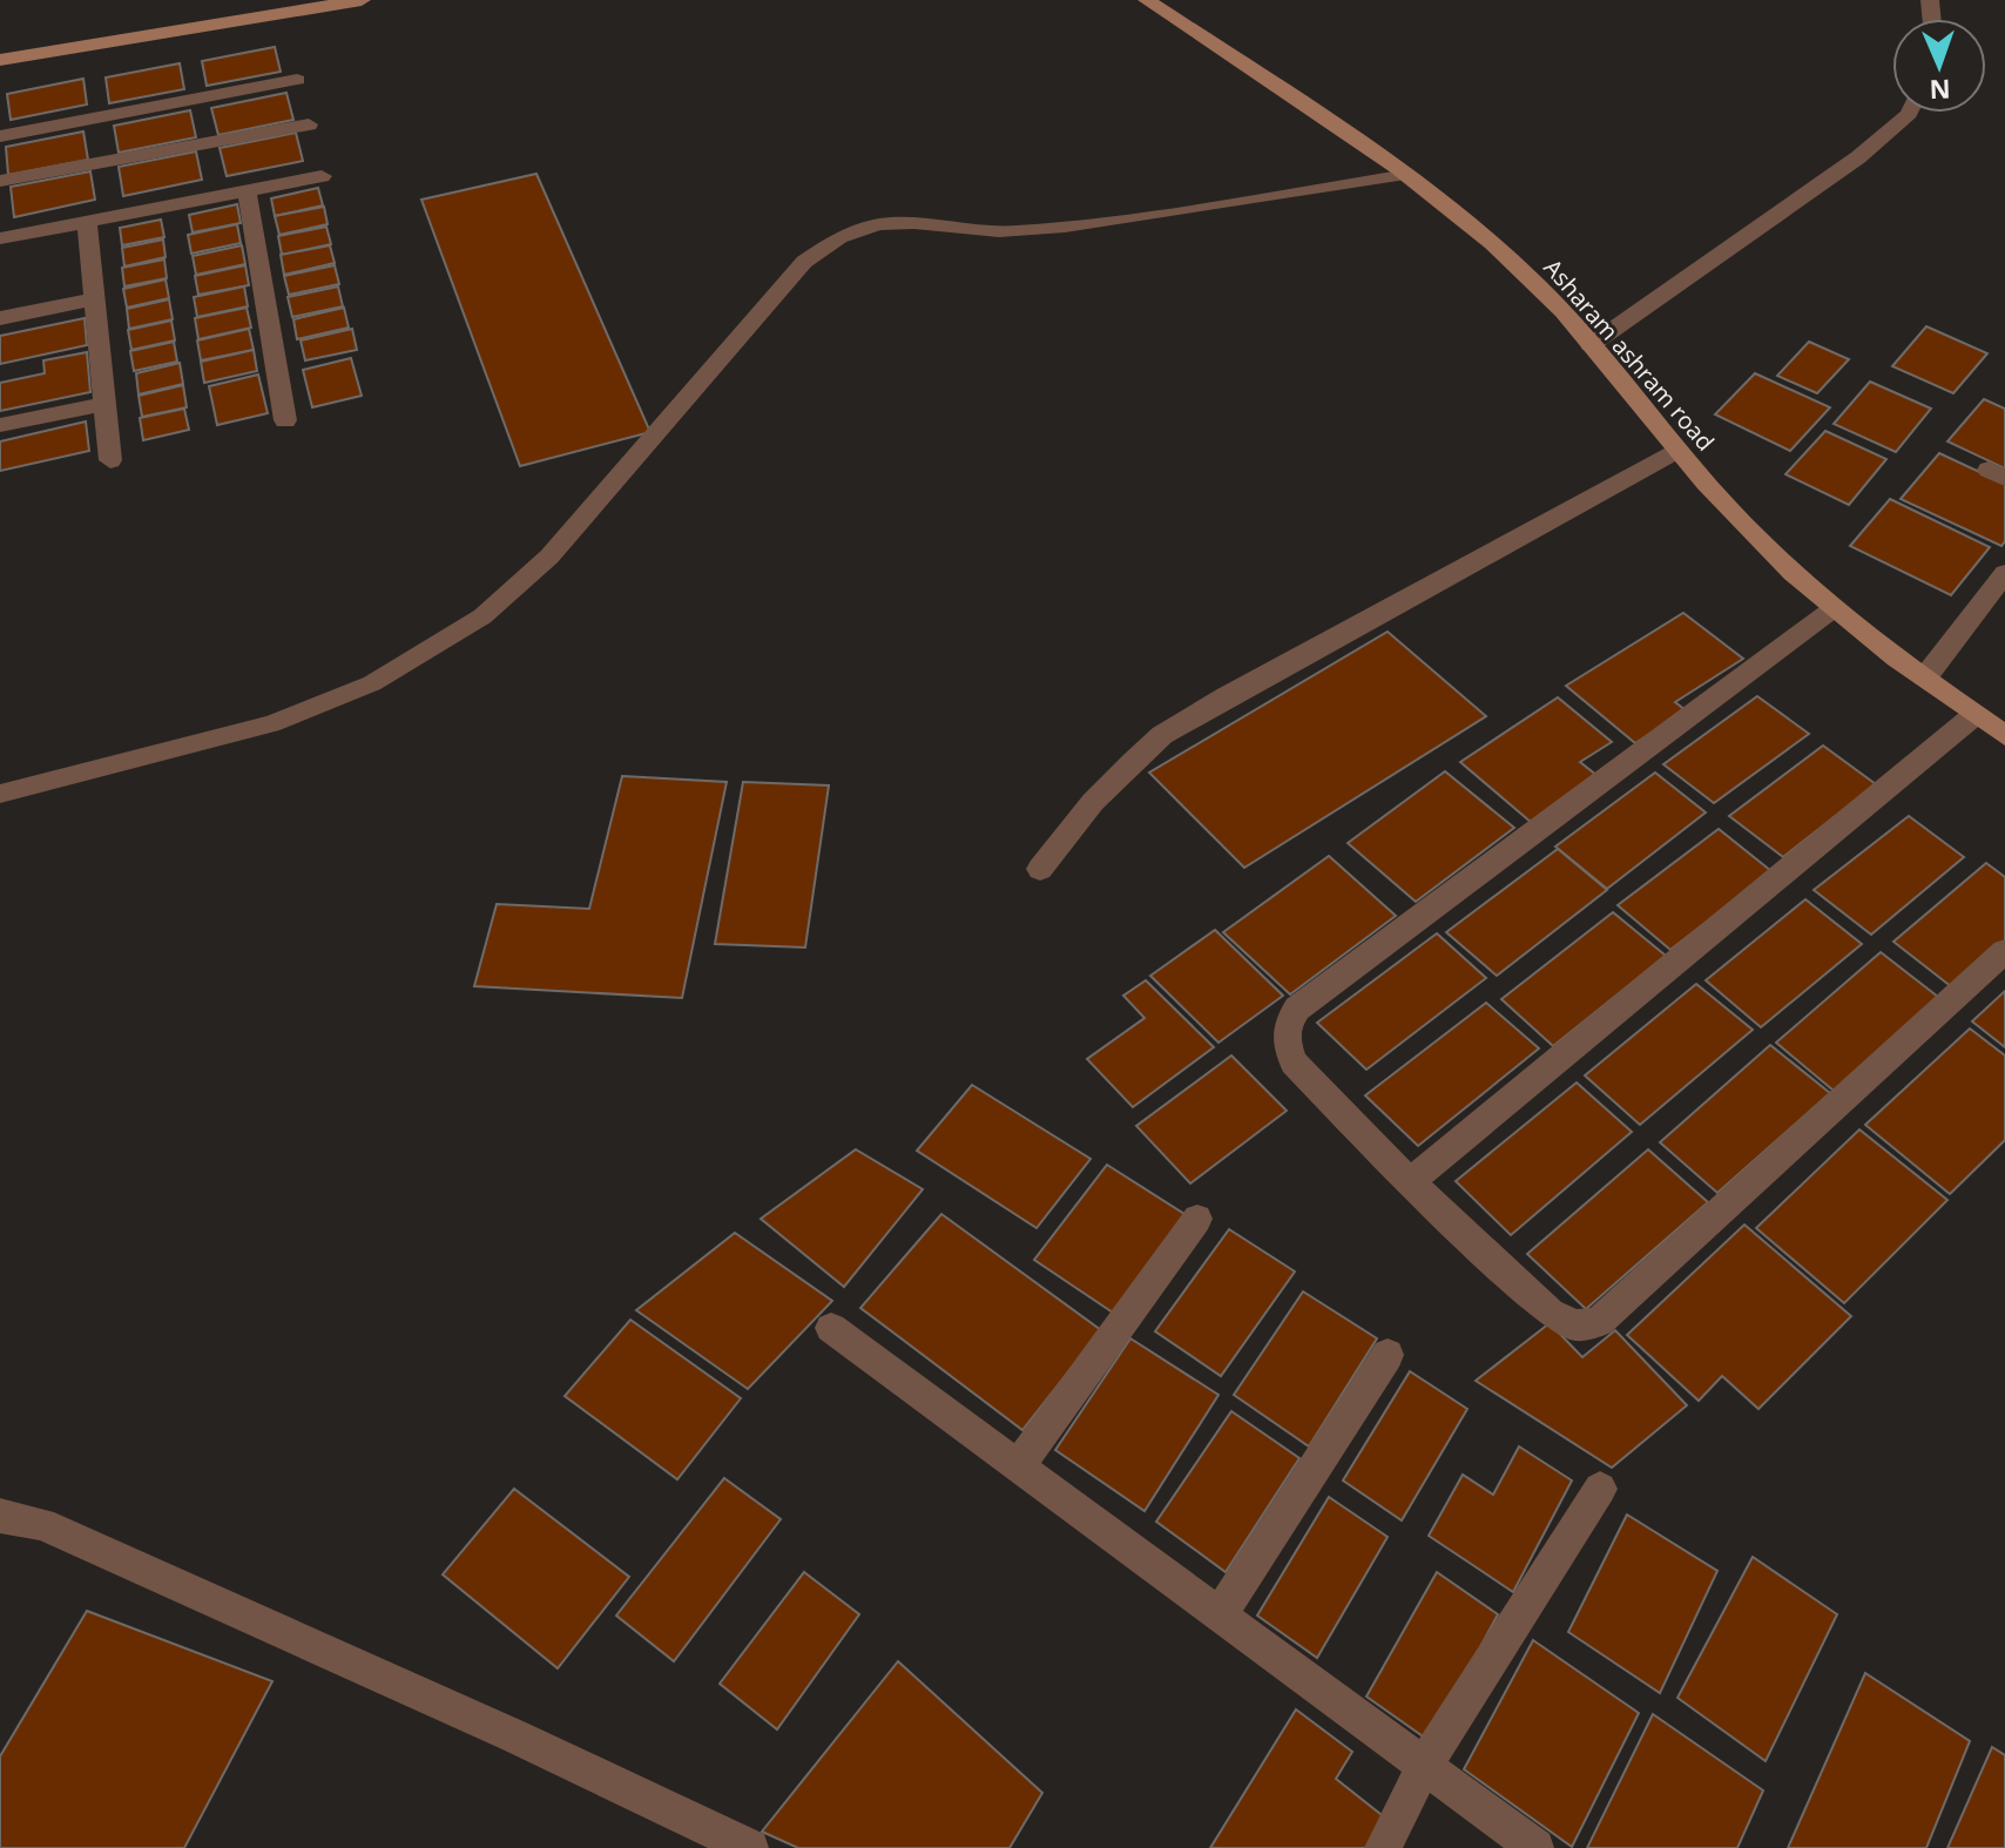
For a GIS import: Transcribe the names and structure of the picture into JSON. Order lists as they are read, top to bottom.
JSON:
{
  "streets": {
    "street": ["Asharam ashram road"]
  },
  "north": "bottom"
}
